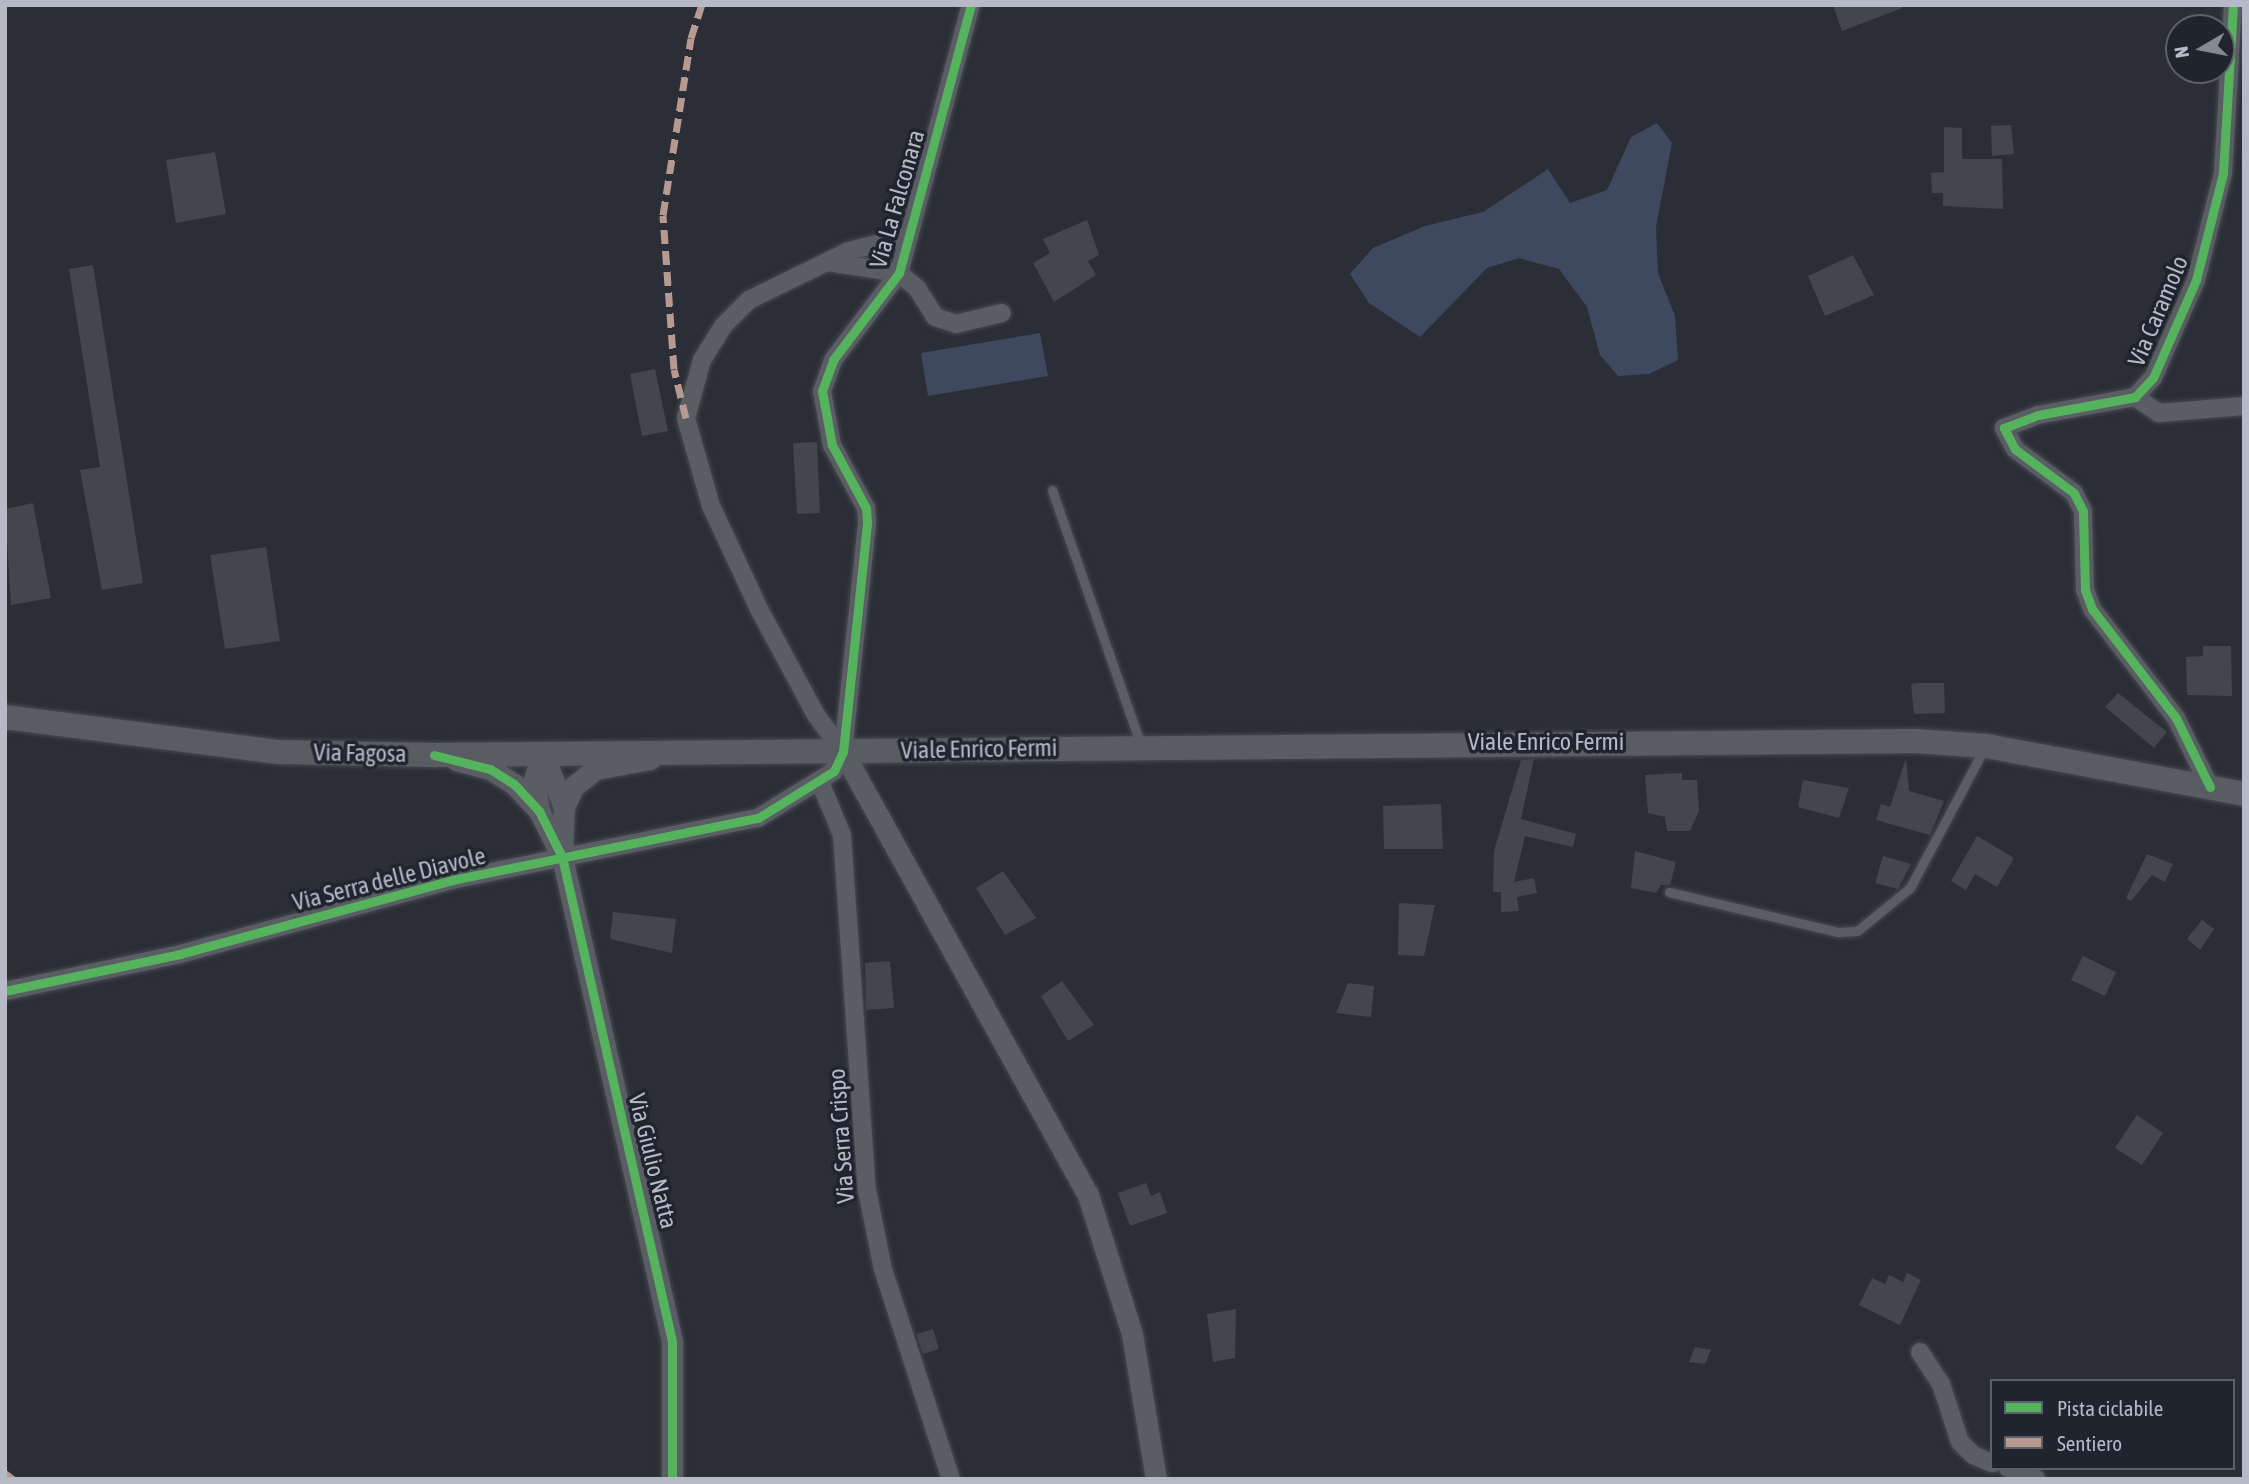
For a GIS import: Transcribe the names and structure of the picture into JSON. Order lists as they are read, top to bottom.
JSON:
{
  "streets": {
    "main road": ["Viale Enrico Fermi", "Via Fagosa"],
    "street": [
      "Via La Falconara",
      "Via Caramolo",
      "Via Serra delle Diavole",
      "Via Serra Crispo",
      "Via Giulio Natta"
    ]
  },
  "crossings": [
    ["Via La Falconara", "Viale Enrico Fermi"],
    ["Via La Falconara", "Via Fagosa"],
    ["Via La Falconara", "Via Serra delle Diavole"],
    ["Via Caramolo", "Viale Enrico Fermi"],
    ["Viale Enrico Fermi", "Via Fagosa"],
    ["Viale Enrico Fermi", "Via Serra delle Diavole"],
    ["Via Fagosa", "Via Serra delle Diavole"],
    ["Via Serra delle Diavole", "Via Serra Crispo"],
    ["Via Serra delle Diavole", "Via Giulio Natta"]
  ],
  "legend": ["Pista ciclabile", "Sentiero"],
  "north": "left"
}
